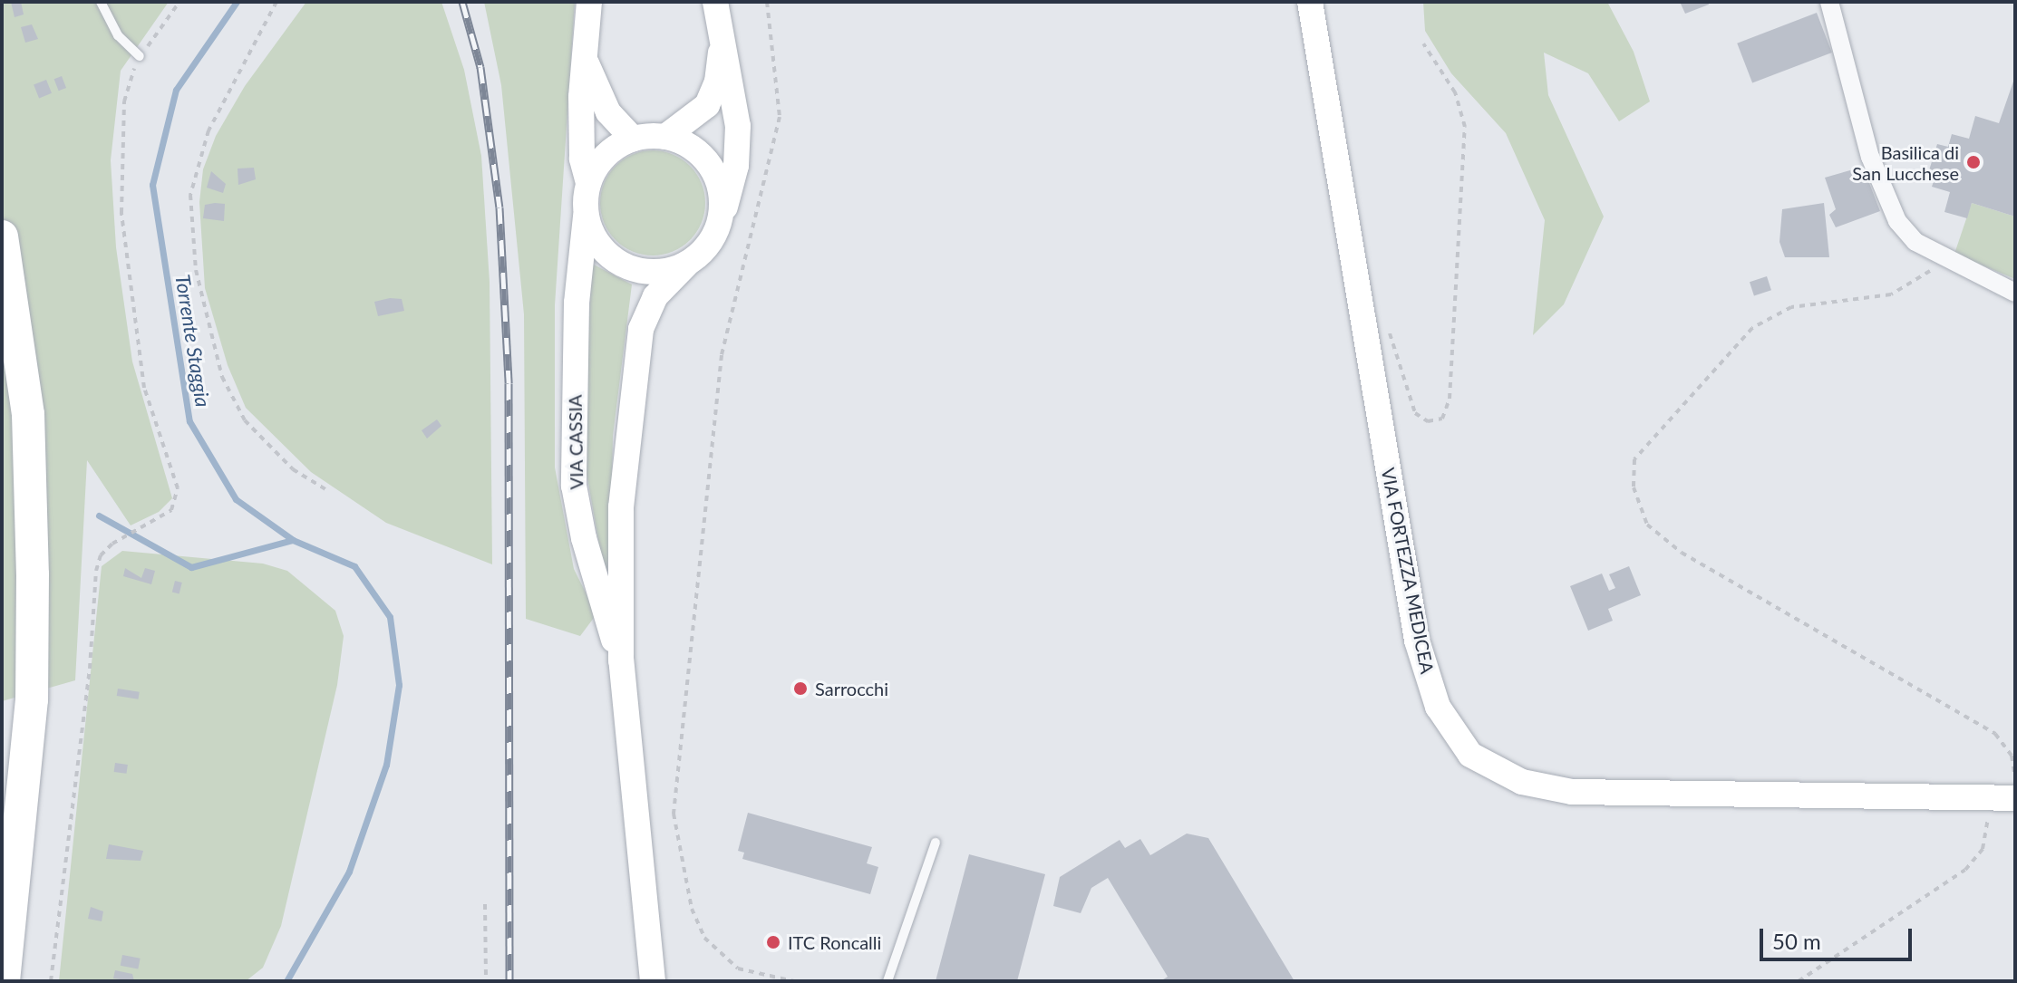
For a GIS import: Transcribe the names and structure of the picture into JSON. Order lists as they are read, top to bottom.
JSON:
{
  "streets": {
    "main road": ["VIA CASSIA", "VIA FORTEZZA MEDICEA"]
  },
  "water": ["Torrente Staggia"],
  "places": ["Basilica di San Lucchese", "Sarrocchi", "ITC Roncalli"],
  "scale_bar": "50 m"
}
